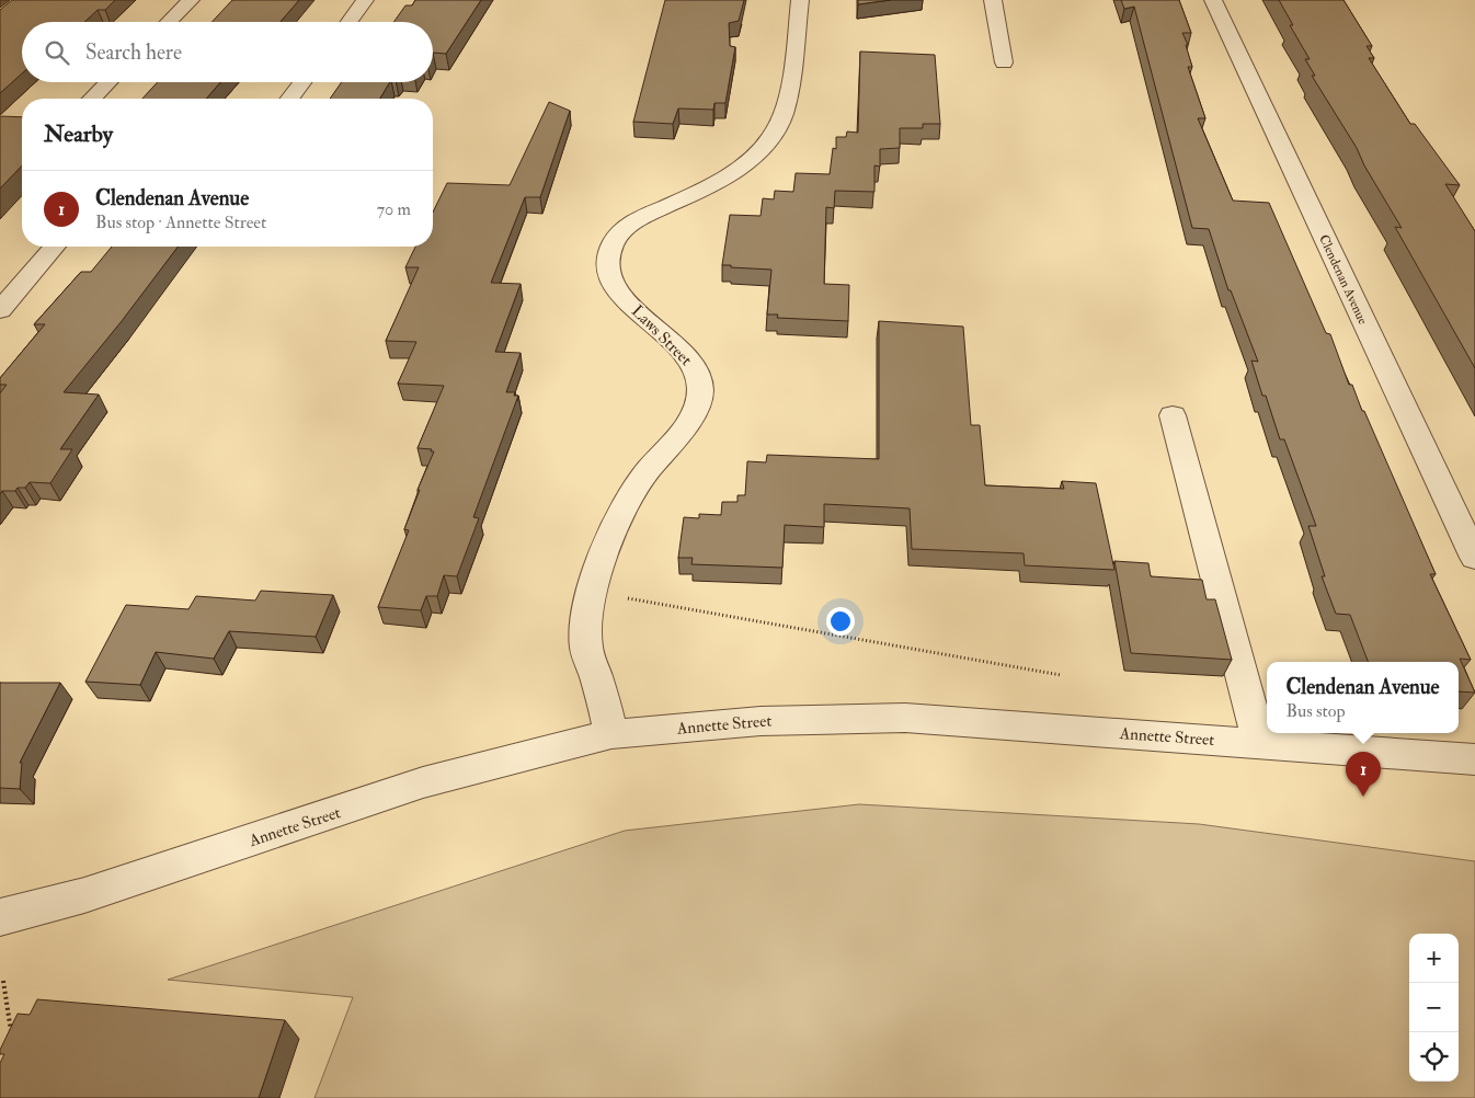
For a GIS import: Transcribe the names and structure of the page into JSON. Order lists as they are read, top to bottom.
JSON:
{
  "streets": {
    "street": ["Clendenan Avenue", "Laws Street", "Annette Street"]
  },
  "crossings": [
    ["Laws Street", "Annette Street"]
  ],
  "page": {
    "search": "Search here",
    "heading": "Nearby",
    "list": [
      {
        "mark": "1",
        "name": "Clendenan Avenue",
        "note": "Bus stop · Annette Street",
        "value": "70 m"
      }
    ],
    "popup": ["Clendenan Avenue", "Bus stop"],
    "pins": "1",
    "map_buttons": ["+", "−"]
  }
}
